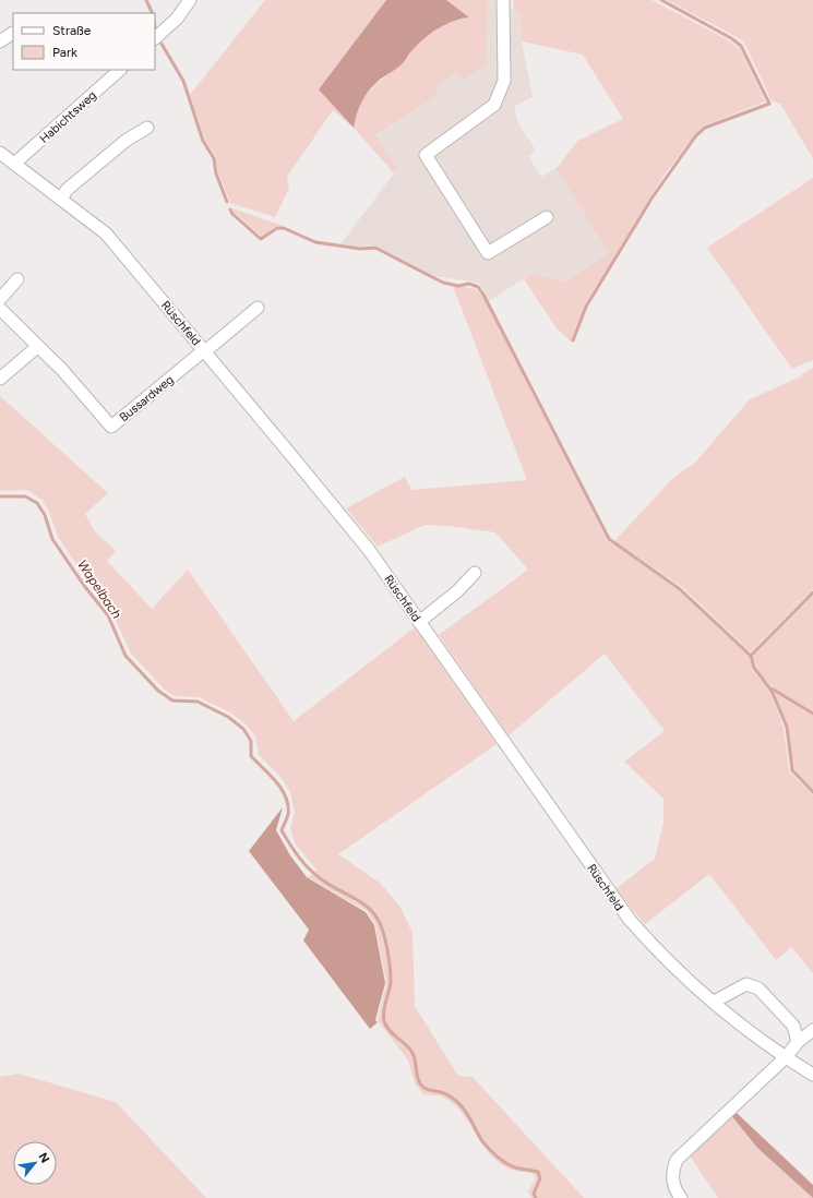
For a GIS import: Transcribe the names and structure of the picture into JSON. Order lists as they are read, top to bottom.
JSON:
{
  "streets": {
    "street": ["Habichtsweg", "Rüschfeld", "Bussardweg"]
  },
  "crossings": [
    ["Habichtsweg", "Rüschfeld"],
    ["Rüschfeld", "Bussardweg"]
  ],
  "water": ["Wapelbach"],
  "legend": ["Straße", "Park"],
  "north": "top right"
}
